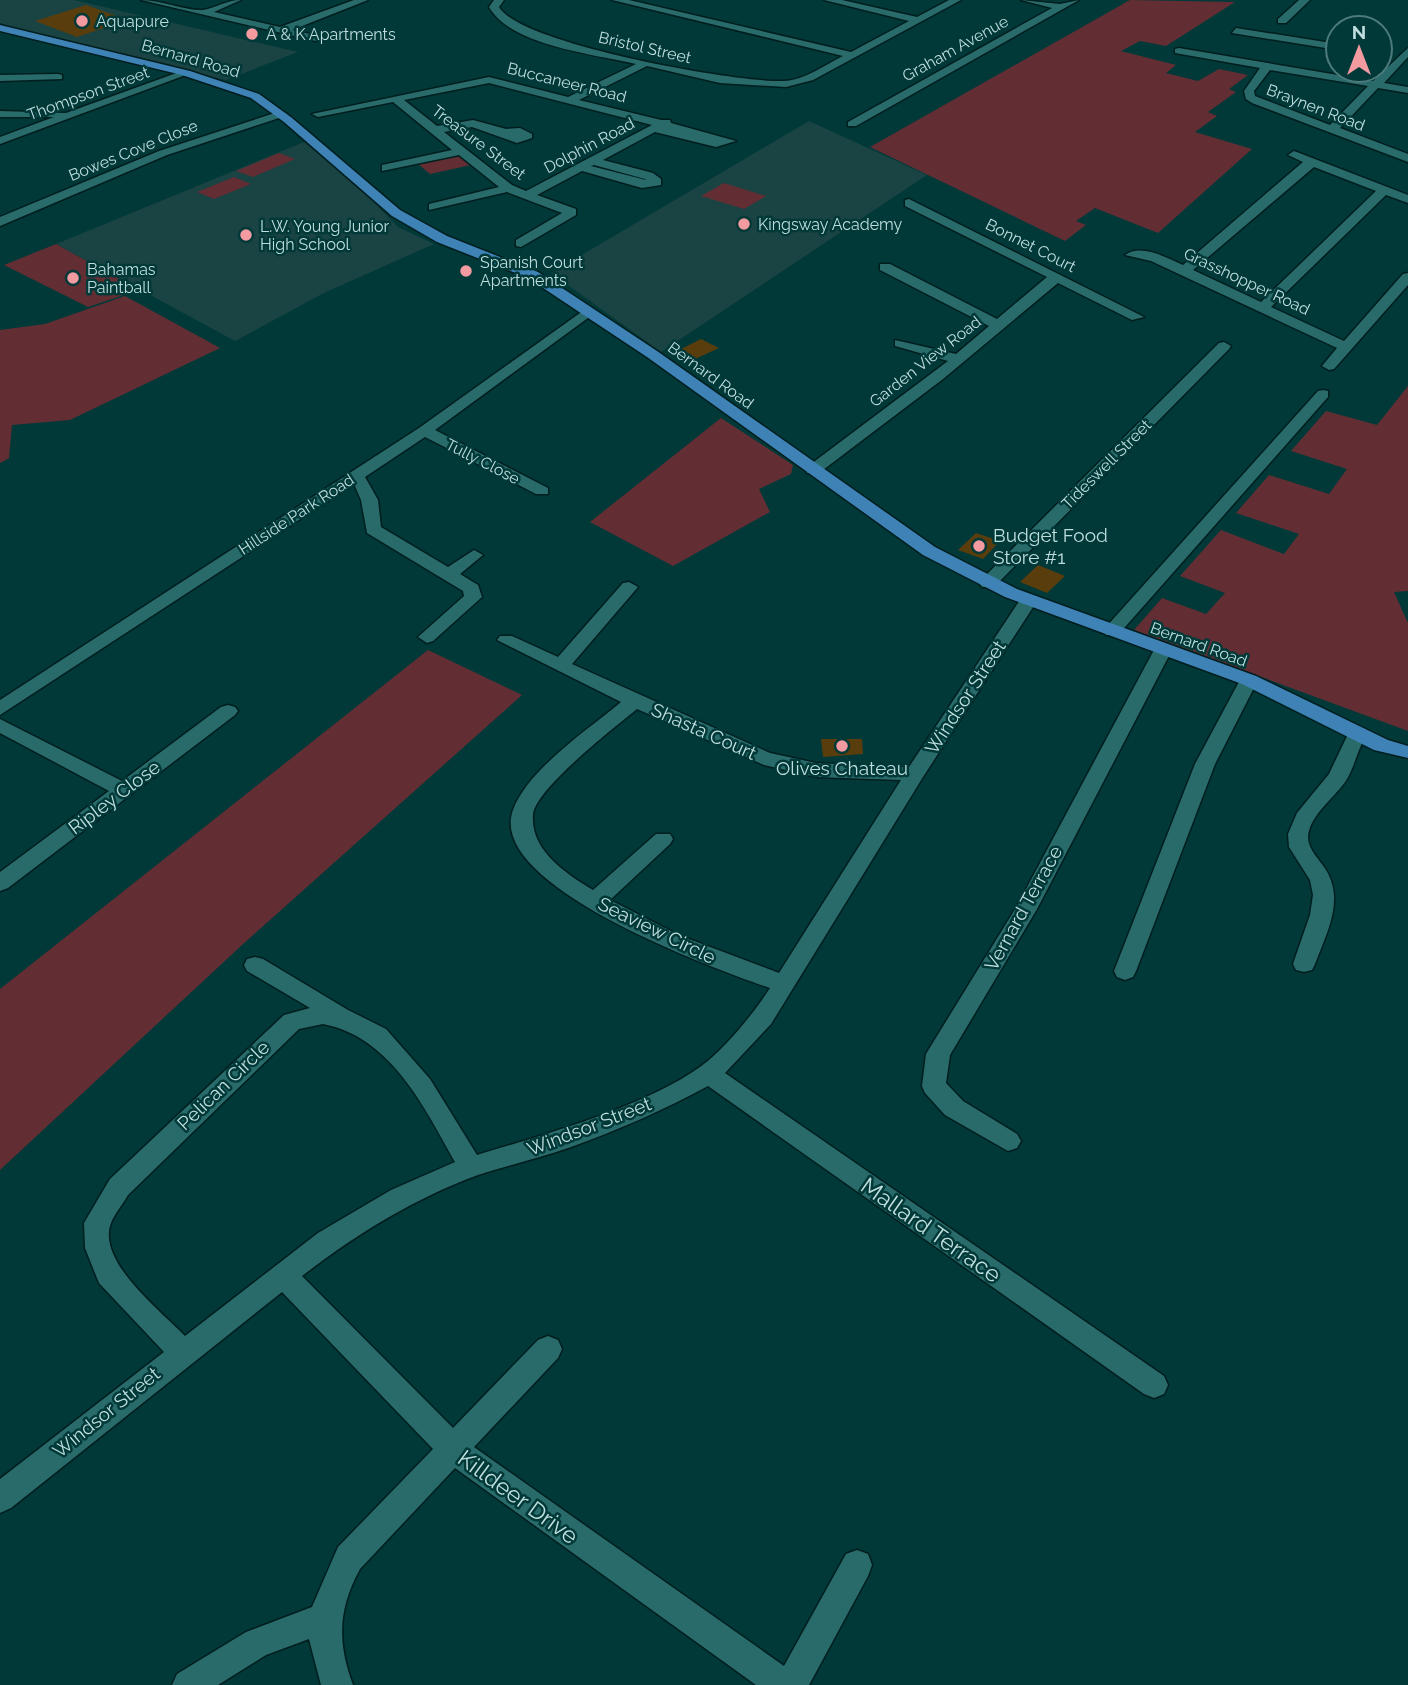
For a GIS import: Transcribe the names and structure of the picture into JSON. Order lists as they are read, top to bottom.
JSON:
{
  "streets": {
    "main road": ["Bernard Road"],
    "street": [
      "Bristol Street",
      "Graham Avenue",
      "Buccaneer Road",
      "Thompson Street",
      "Braynen Road",
      "Treasure Street",
      "Dolphin Road",
      "Bowes Cove Close",
      "Bonnet Court",
      "Grasshopper Road",
      "Garden View Road",
      "Tully Close",
      "Tideswell Street",
      "Hillside Park Road",
      "Windsor Street",
      "Shasta Court",
      "Ripley Close",
      "Vernard Terrace",
      "Seaview Circle",
      "Pelican Circle",
      "Mallard Terrace",
      "Killdeer Drive"
    ]
  },
  "crossings": [
    ["Bernard Road", "Thompson Street"],
    ["Bernard Road", "Bowes Cove Close"],
    ["Bernard Road", "Garden View Road"],
    ["Bernard Road", "Tideswell Street"],
    ["Bernard Road", "Hillside Park Road"],
    ["Bernard Road", "Windsor Street"],
    ["Bernard Road", "Vernard Terrace"],
    ["Buccaneer Road", "Treasure Street"],
    ["Buccaneer Road", "Dolphin Road"],
    ["Treasure Street", "Dolphin Road"],
    ["Bonnet Court", "Garden View Road"],
    ["Tully Close", "Hillside Park Road"],
    ["Windsor Street", "Shasta Court"],
    ["Windsor Street", "Seaview Circle"],
    ["Windsor Street", "Pelican Circle"],
    ["Windsor Street", "Mallard Terrace"],
    ["Windsor Street", "Killdeer Drive"],
    ["Shasta Court", "Seaview Circle"]
  ],
  "places": [
    "Aquapure",
    "A & K Apartments",
    "Kingsway Academy",
    "L.W. Young Junior High School",
    "Spanish Court Apartments",
    "Bahamas Paintball",
    "Budget Food Store #1",
    "Olives Chateau"
  ],
  "north": "top"
}
